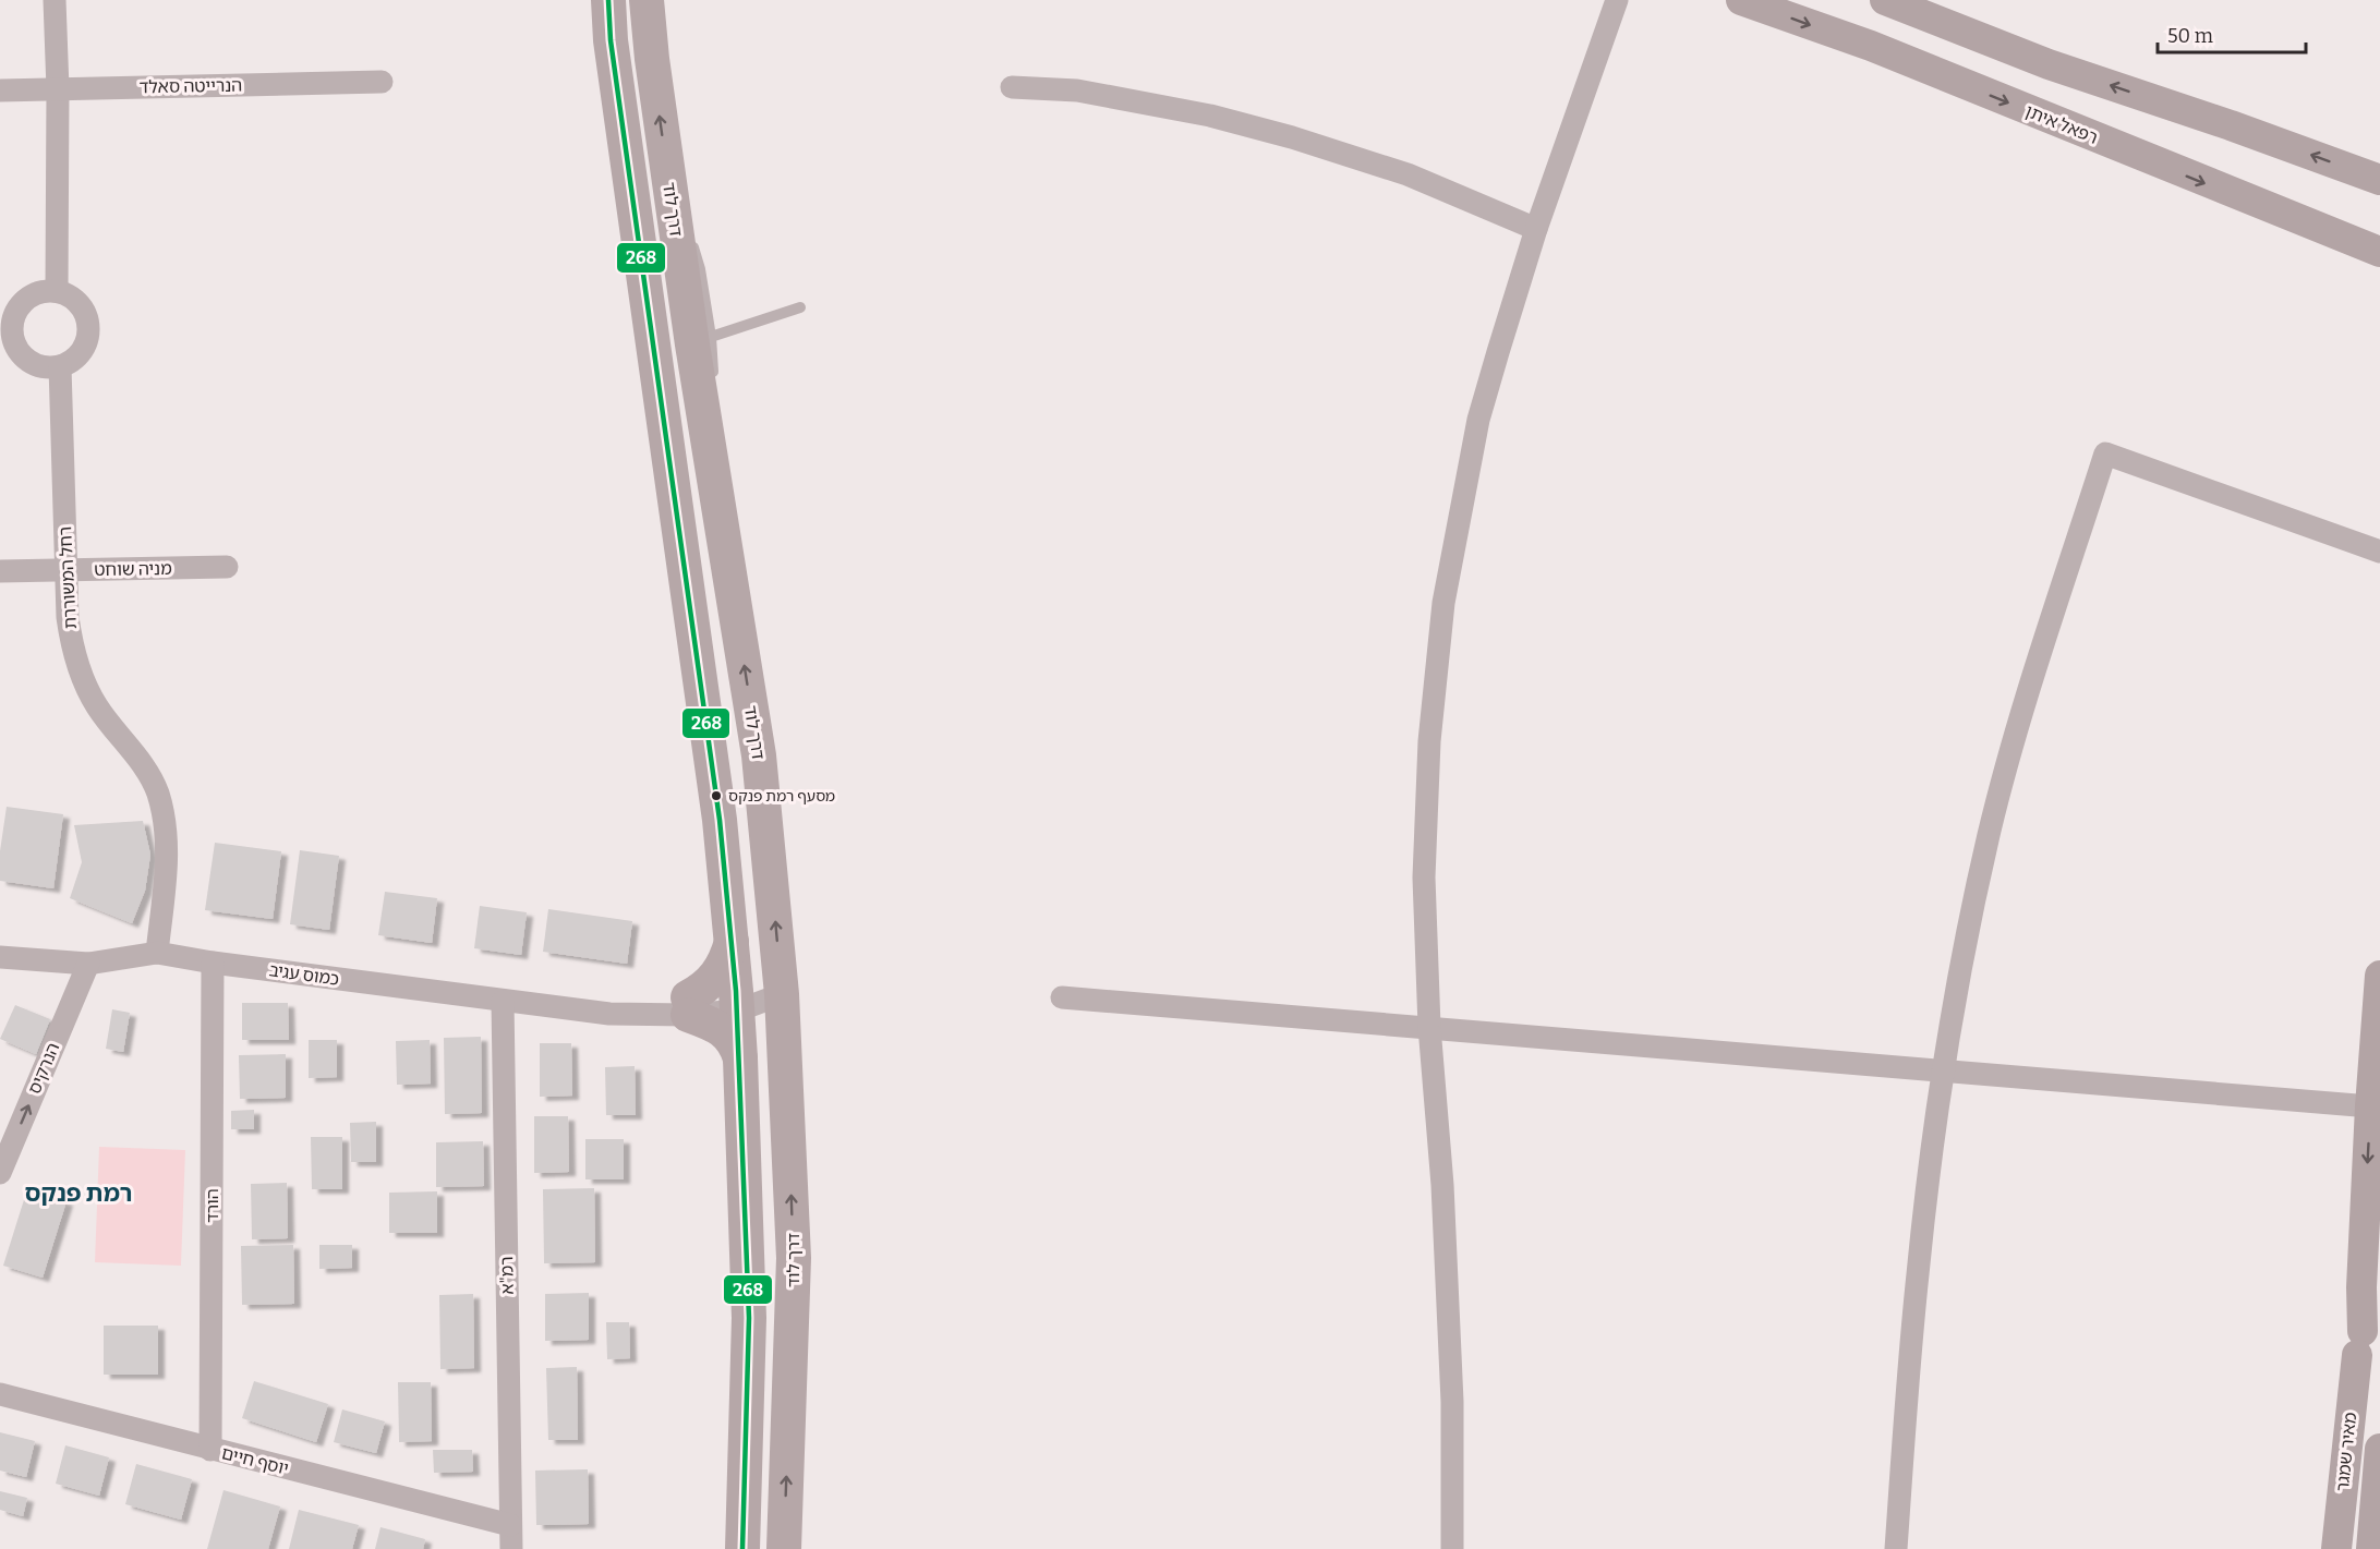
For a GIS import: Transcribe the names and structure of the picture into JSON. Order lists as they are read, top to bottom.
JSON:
{
  "streets": {
    "main road": ["רפאל איתן", "דרך לוד", "מאיר שמגר"],
    "street": [
      "הנרייטה סאלד",
      "מניה שוחט",
      "רחל המשוררת",
      "כמוס עגיב",
      "הנרקיס",
      "הורד",
      "רמ\"א",
      "יוסף חיים"
    ]
  },
  "crossings": [
    ["דרך לוד", "כמוס עגיב"],
    ["מניה שוחט", "רחל המשוררת"],
    ["רחל המשוררת", "כמוס עגיב"],
    ["כמוס עגיב", "הנרקיס"],
    ["כמוס עגיב", "הורד"],
    ["כמוס עגיב", "רמ\"א"],
    ["הורד", "יוסף חיים"],
    ["רמ\"א", "יוסף חיים"]
  ],
  "one_way": ["הנרקיס"],
  "districts": ["רמת פנקס"],
  "places": ["מסעף רמת פנקס"],
  "lines": ["transit line 268"],
  "scale_bar": "50 m"
}
